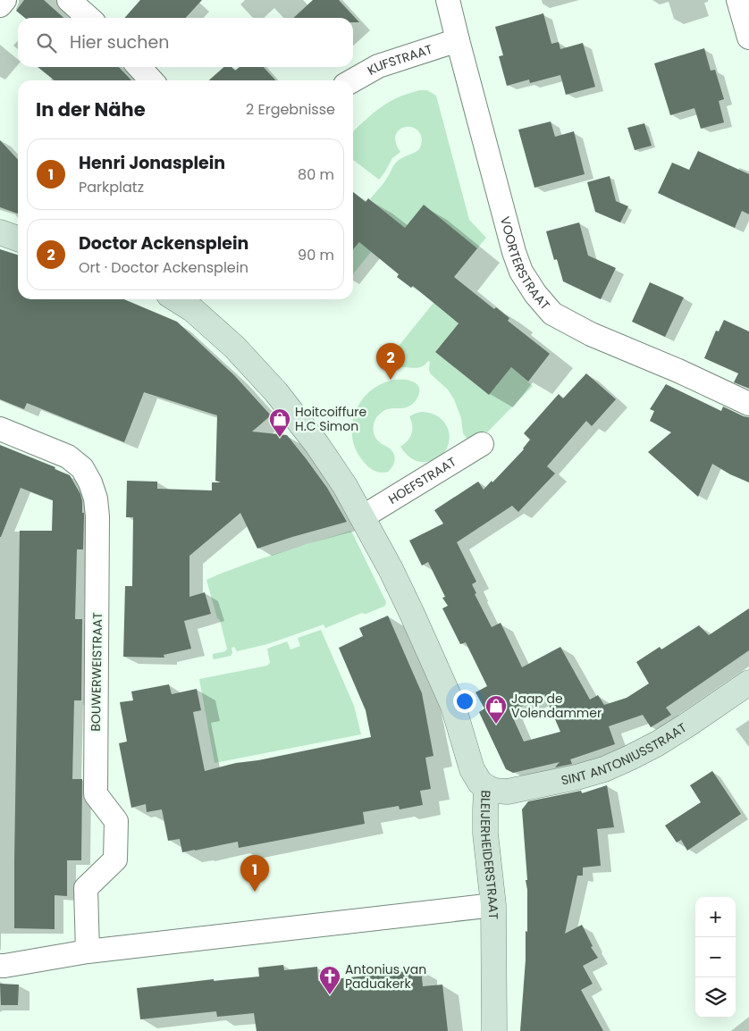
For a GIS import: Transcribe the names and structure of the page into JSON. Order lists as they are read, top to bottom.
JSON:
{
  "streets": {
    "street": [
      "KLIFSTRAAT",
      "VOORTERSTRAAT",
      "HOEFSTRAAT",
      "BOUWERWEISTRAAT",
      "SINT ANTONIUSSTRAAT",
      "BLEIJERHEIDERSTRAAT"
    ]
  },
  "crossings": [
    ["KLIFSTRAAT", "VOORTERSTRAAT"],
    ["HOEFSTRAAT", "BLEIJERHEIDERSTRAAT"],
    ["SINT ANTONIUSSTRAAT", "BLEIJERHEIDERSTRAAT"]
  ],
  "places": {
    "shop": ["Hoitcoiffure H.C Simon", "Jaap de Volendammer"],
    "church": ["Antonius van Paduakerk"]
  },
  "page": {
    "search": "Hier suchen",
    "heading": ["In der Nähe", "2 Ergebnisse"],
    "list": [
      {
        "mark": "1",
        "name": "Henri Jonasplein",
        "note": "Parkplatz",
        "value": "80 m"
      },
      {
        "mark": "2",
        "name": "Doctor Ackensplein",
        "note": "Ort · Doctor Ackensplein",
        "value": "90 m"
      }
    ],
    "pins": ["2", "1"],
    "map_buttons": ["+", "−"]
  }
}
